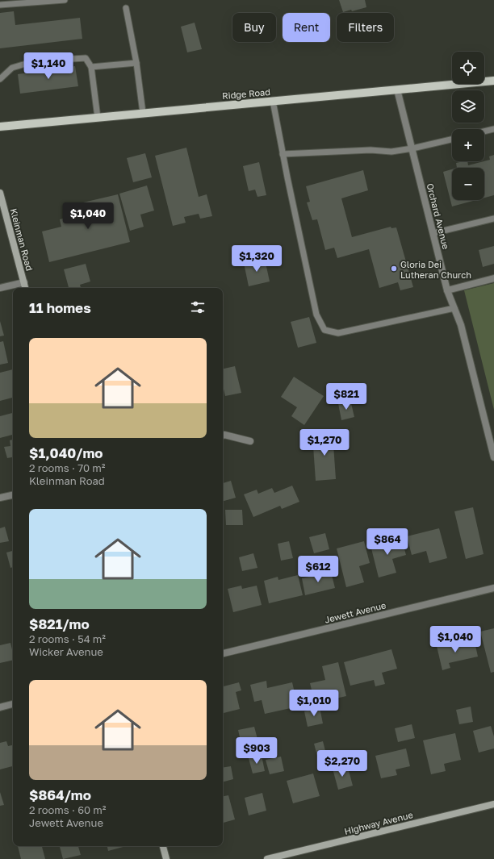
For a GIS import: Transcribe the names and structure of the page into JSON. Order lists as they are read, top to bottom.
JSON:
{
  "streets": {
    "main road": ["Ridge Road"],
    "street": [
      "Orchard Avenue",
      "Kleinman Road",
      "Jewett Avenue",
      "Highway Avenue"
    ]
  },
  "crossings": [
    ["Ridge Road", "Orchard Avenue"]
  ],
  "places": ["Gloria Dei Lutheran Church"],
  "page": {
    "chip": ["Buy", "Rent", "Filters"],
    "map_buttons": ["+", "−"],
    "price": [
      "$1,140",
      "$1,040",
      "$1,320",
      "$821",
      "$1,270",
      "$864",
      "$612",
      "$1,040",
      "$1,010",
      "$903",
      "$2,270"
    ],
    "heading": "11 homes",
    "list": [
      {
        "name": "$1,040/mo",
        "note": "2 rooms · 70 m² · Kleinman Road"
      },
      {
        "name": "$821/mo",
        "note": "2 rooms · 54 m² · Wicker Avenue"
      },
      {
        "name": "$864/mo",
        "note": "2 rooms · 60 m² · Jewett Avenue"
      }
    ]
  }
}
